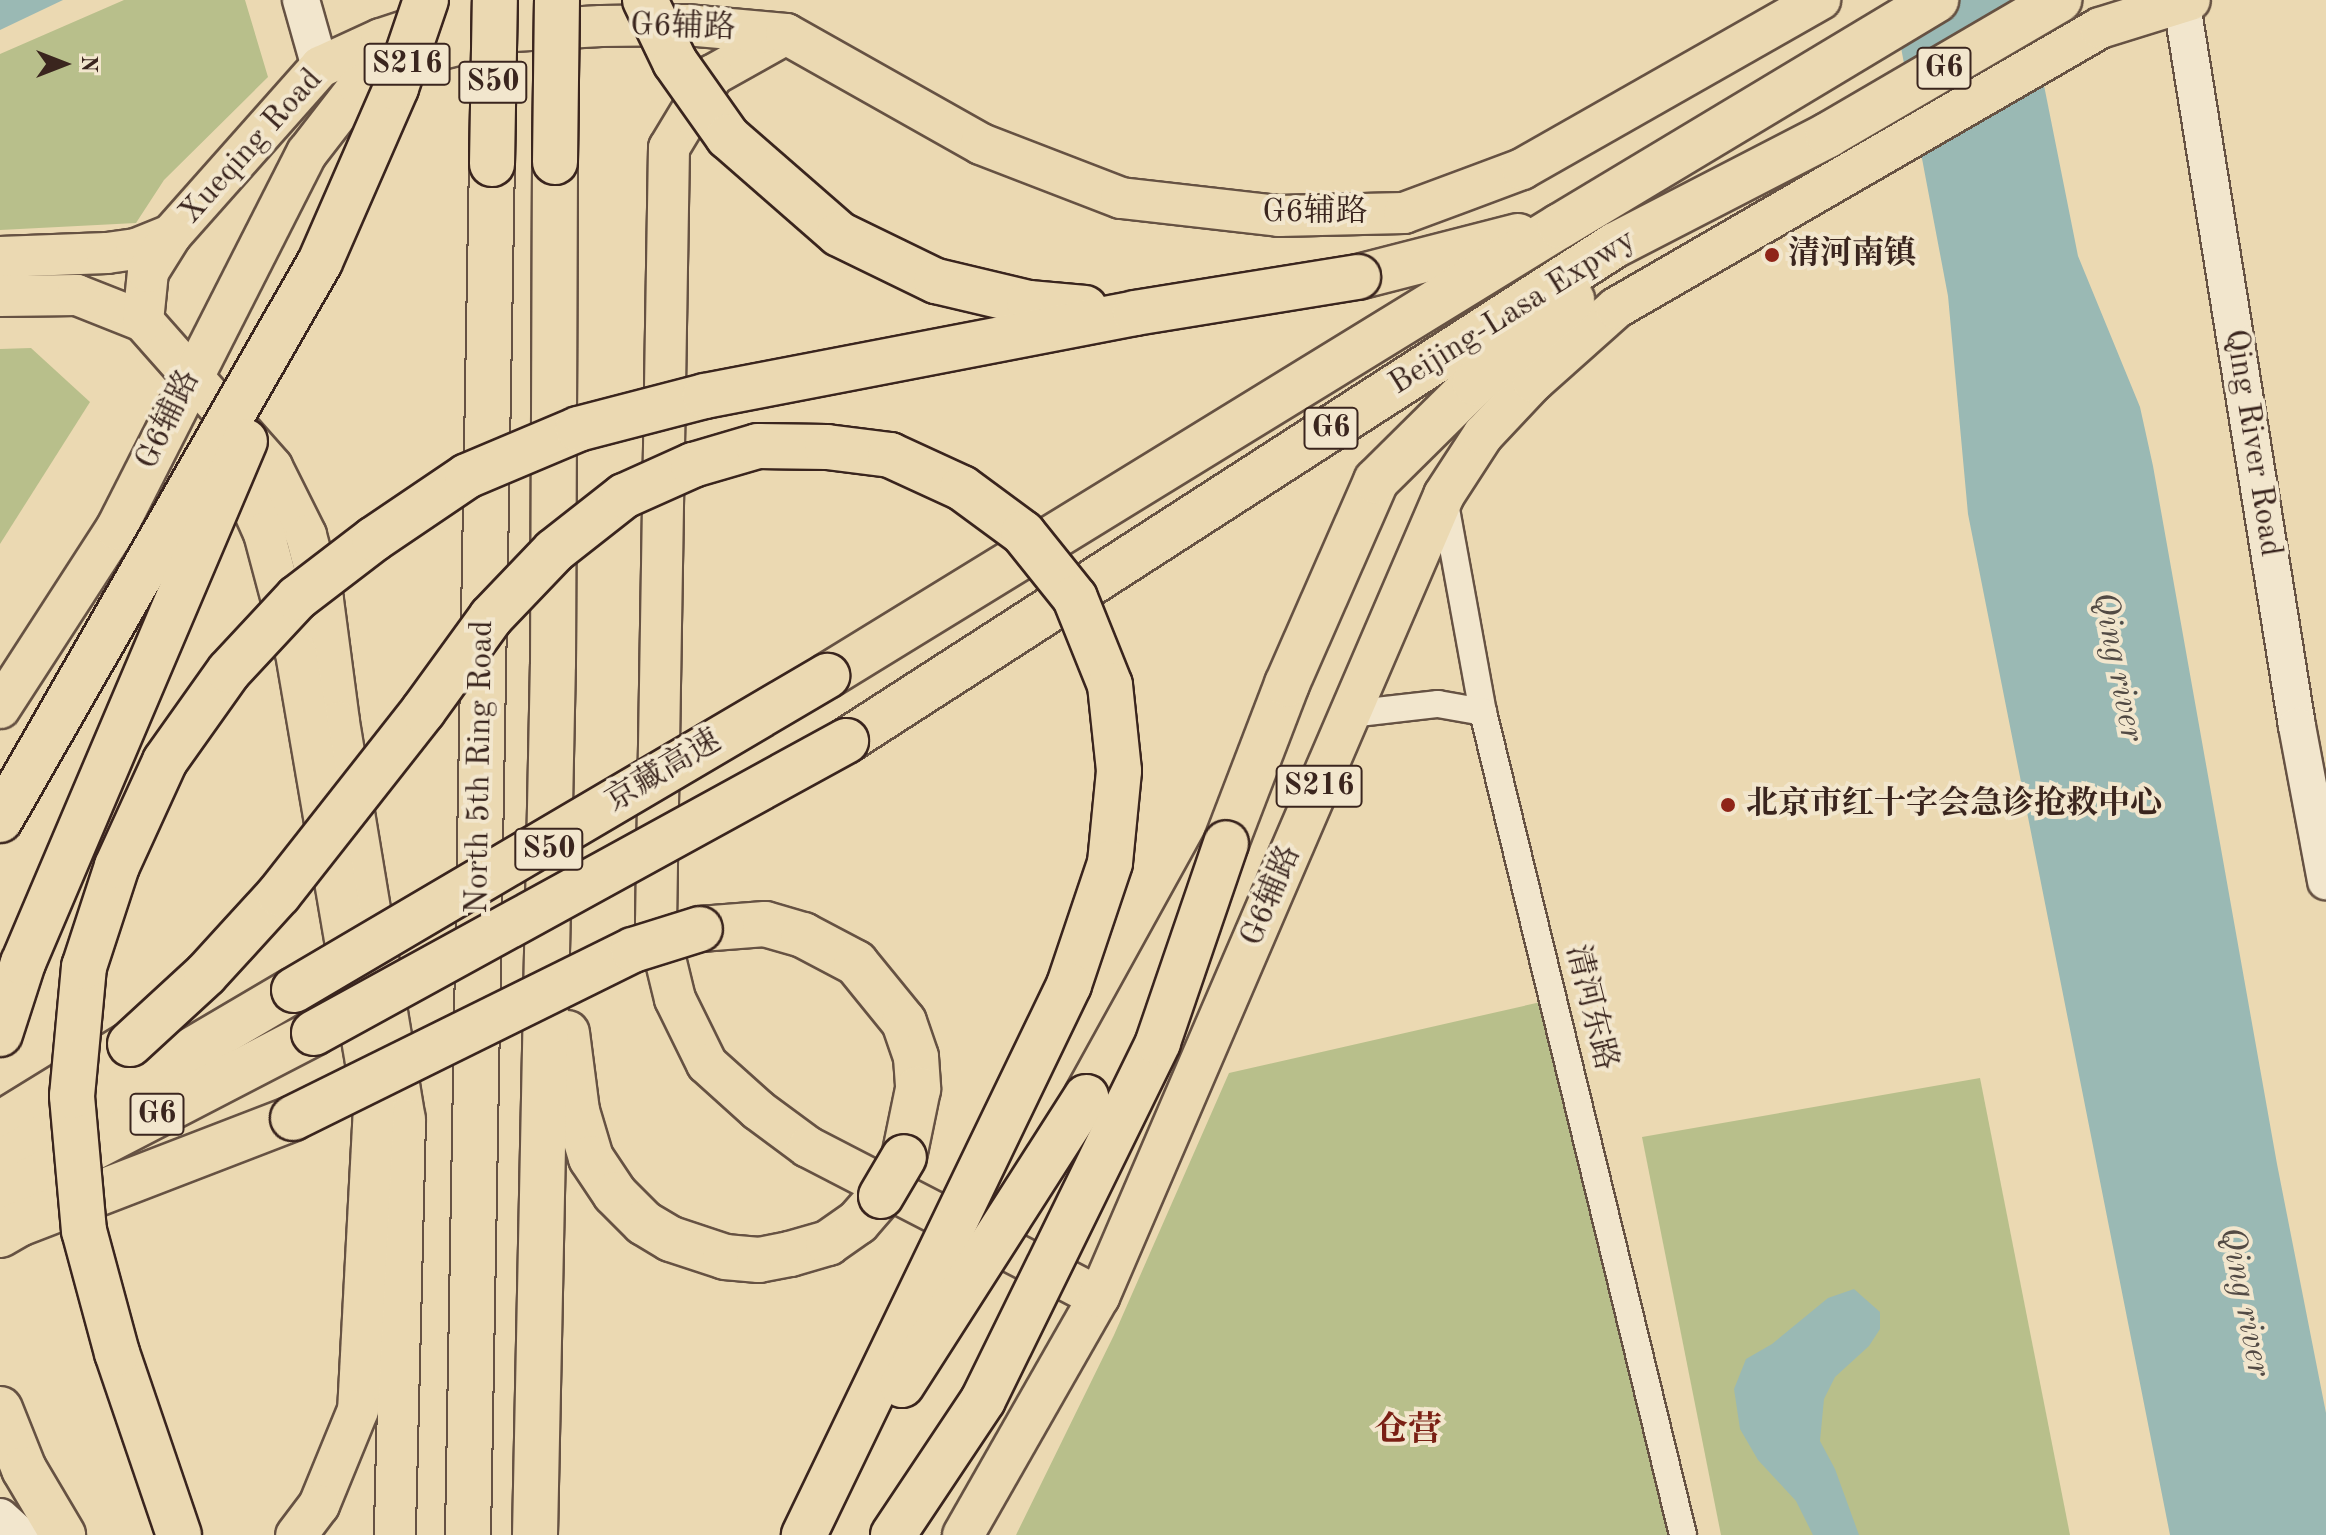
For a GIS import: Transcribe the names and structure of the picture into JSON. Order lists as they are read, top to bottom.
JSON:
{
  "streets": {
    "highway": [
      "G6",
      "S50",
      "Beijing-Lasa Expwy",
      "North 5th Ring Road",
      "京藏高速"
    ],
    "main road": ["G6辅路", "S216", "Xueqing Road"],
    "street": ["Qing River Road", "清河东路"]
  },
  "crossings": [
    ["G6辅路", "Qing River Road"],
    ["G6辅路", "清河东路"],
    ["Beijing-Lasa Expwy", "京藏高速"]
  ],
  "districts": ["仓营"],
  "water": ["Qing river"],
  "places": ["清河南镇", "北京市红十字会急诊抢救中心"],
  "north": "right"
}
